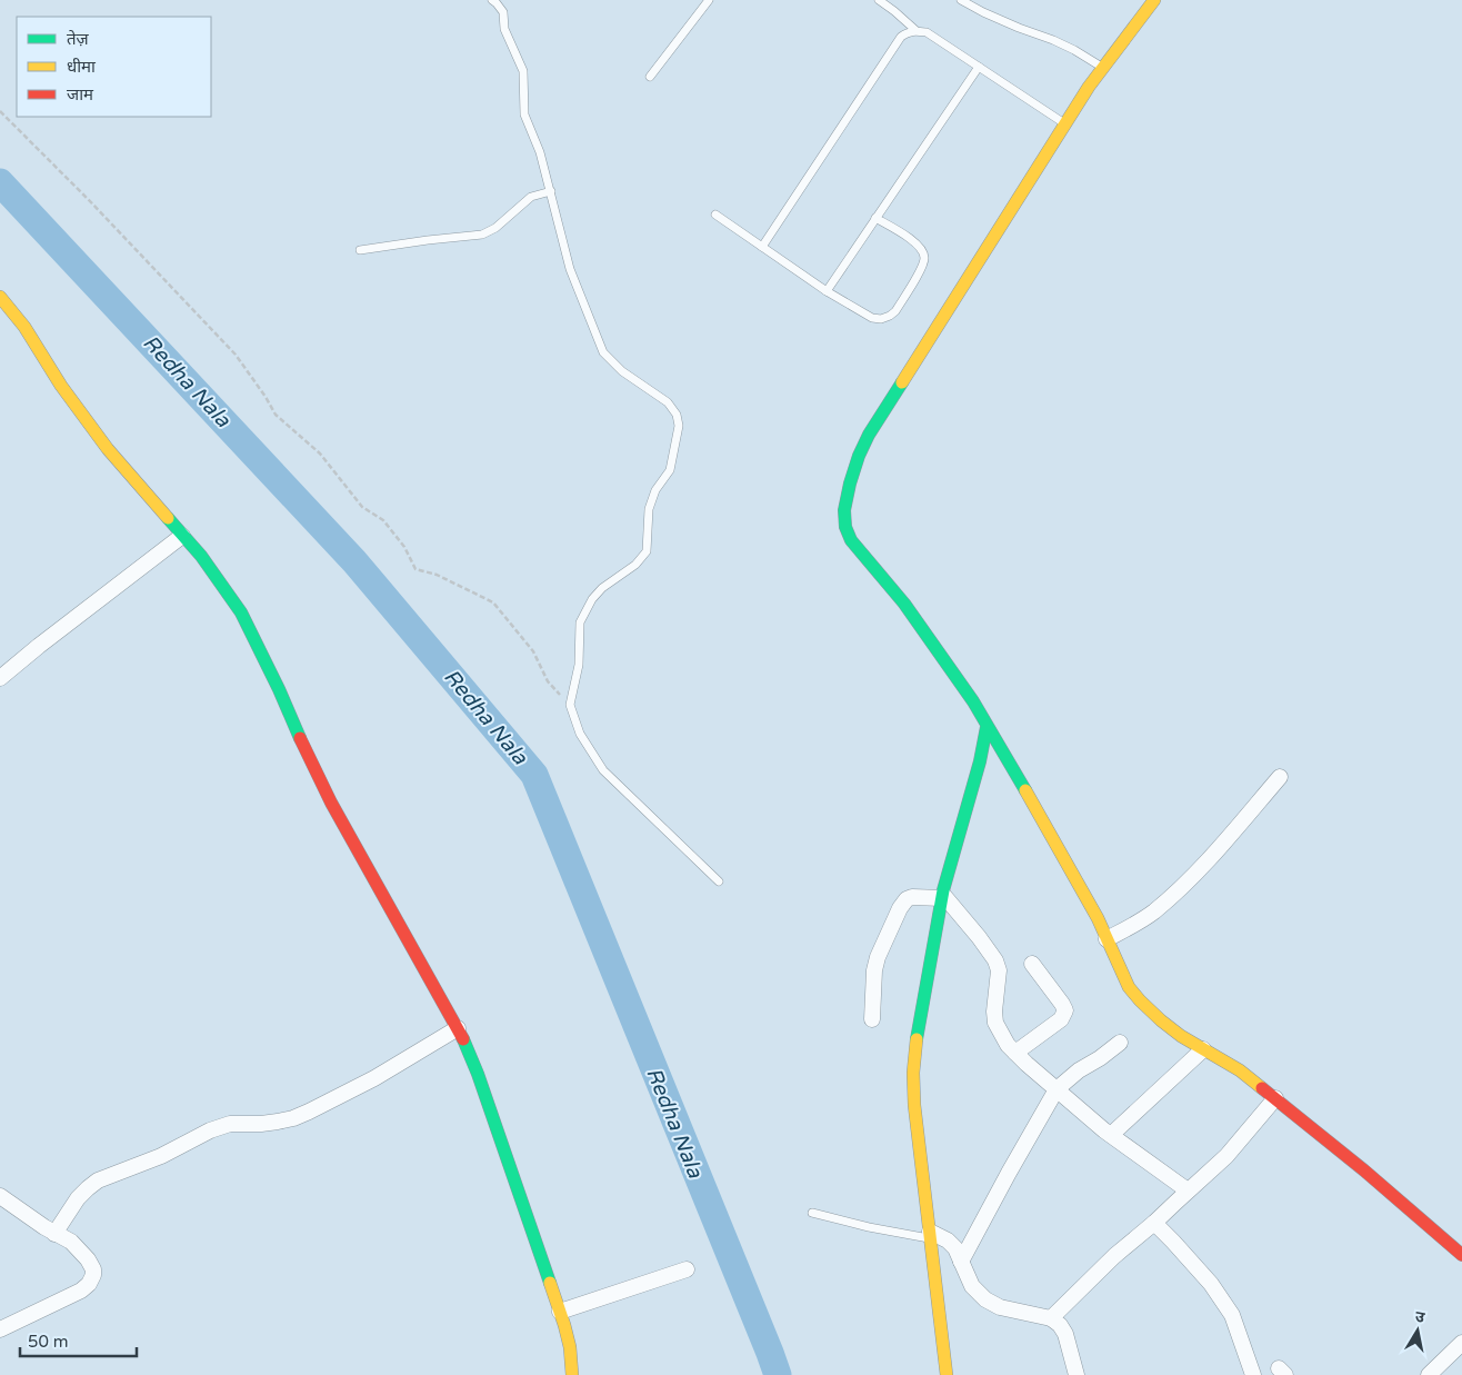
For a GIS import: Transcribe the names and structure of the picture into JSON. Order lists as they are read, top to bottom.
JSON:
{
  "water": ["Redha Nala"],
  "legend": ["तेज़", "धीमा", "जाम"],
  "scale_bar": "50 m",
  "north": "top"
}
